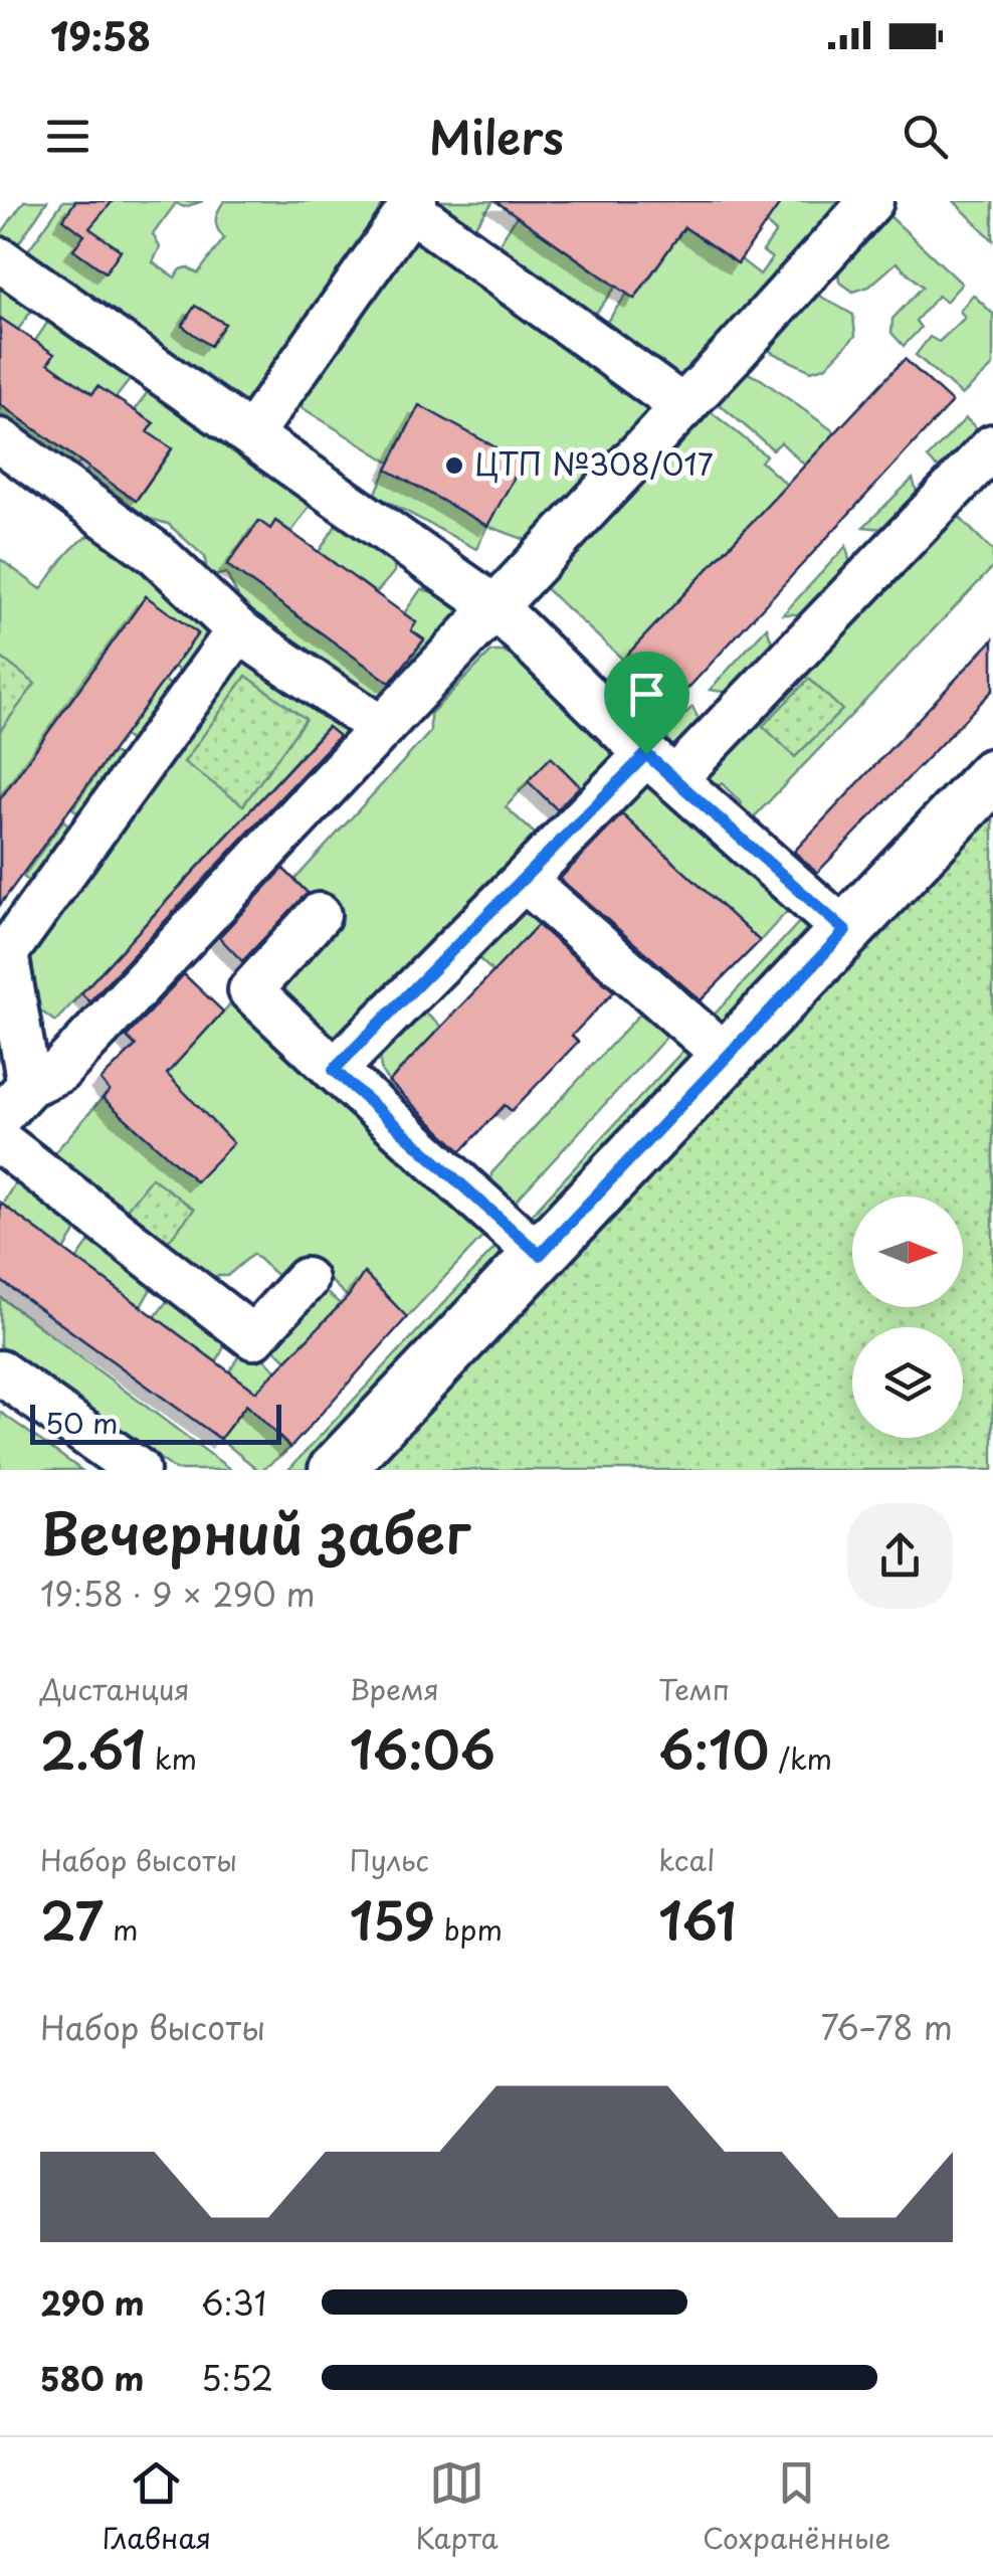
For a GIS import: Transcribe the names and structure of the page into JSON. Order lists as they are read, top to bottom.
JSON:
{
  "places": ["ЦТП №308/017"],
  "scale_bar": "50 m",
  "north": "right",
  "page": {
    "status": "19:58",
    "header": "Milers",
    "scale": "50 m",
    "heading": ["Вечерний забег", "19:58 · 9 × 290 m"],
    "stats": [
      ["Дистанция", "2.61 km"],
      ["Время", "16:06"],
      ["Темп", "6:10 /km"],
      ["Набор высоты", "27 m"],
      ["Пульс", "159 bpm"],
      ["kcal", "161"]
    ],
    "chart": ["Набор высоты", "76–78 m"],
    "list": [
      {
        "name": "290 m",
        "note": "6:31"
      },
      {
        "name": "580 m",
        "note": "5:52"
      }
    ],
    "tabs": ["Главная", "Карта", "Сохранённые"]
  }
}
